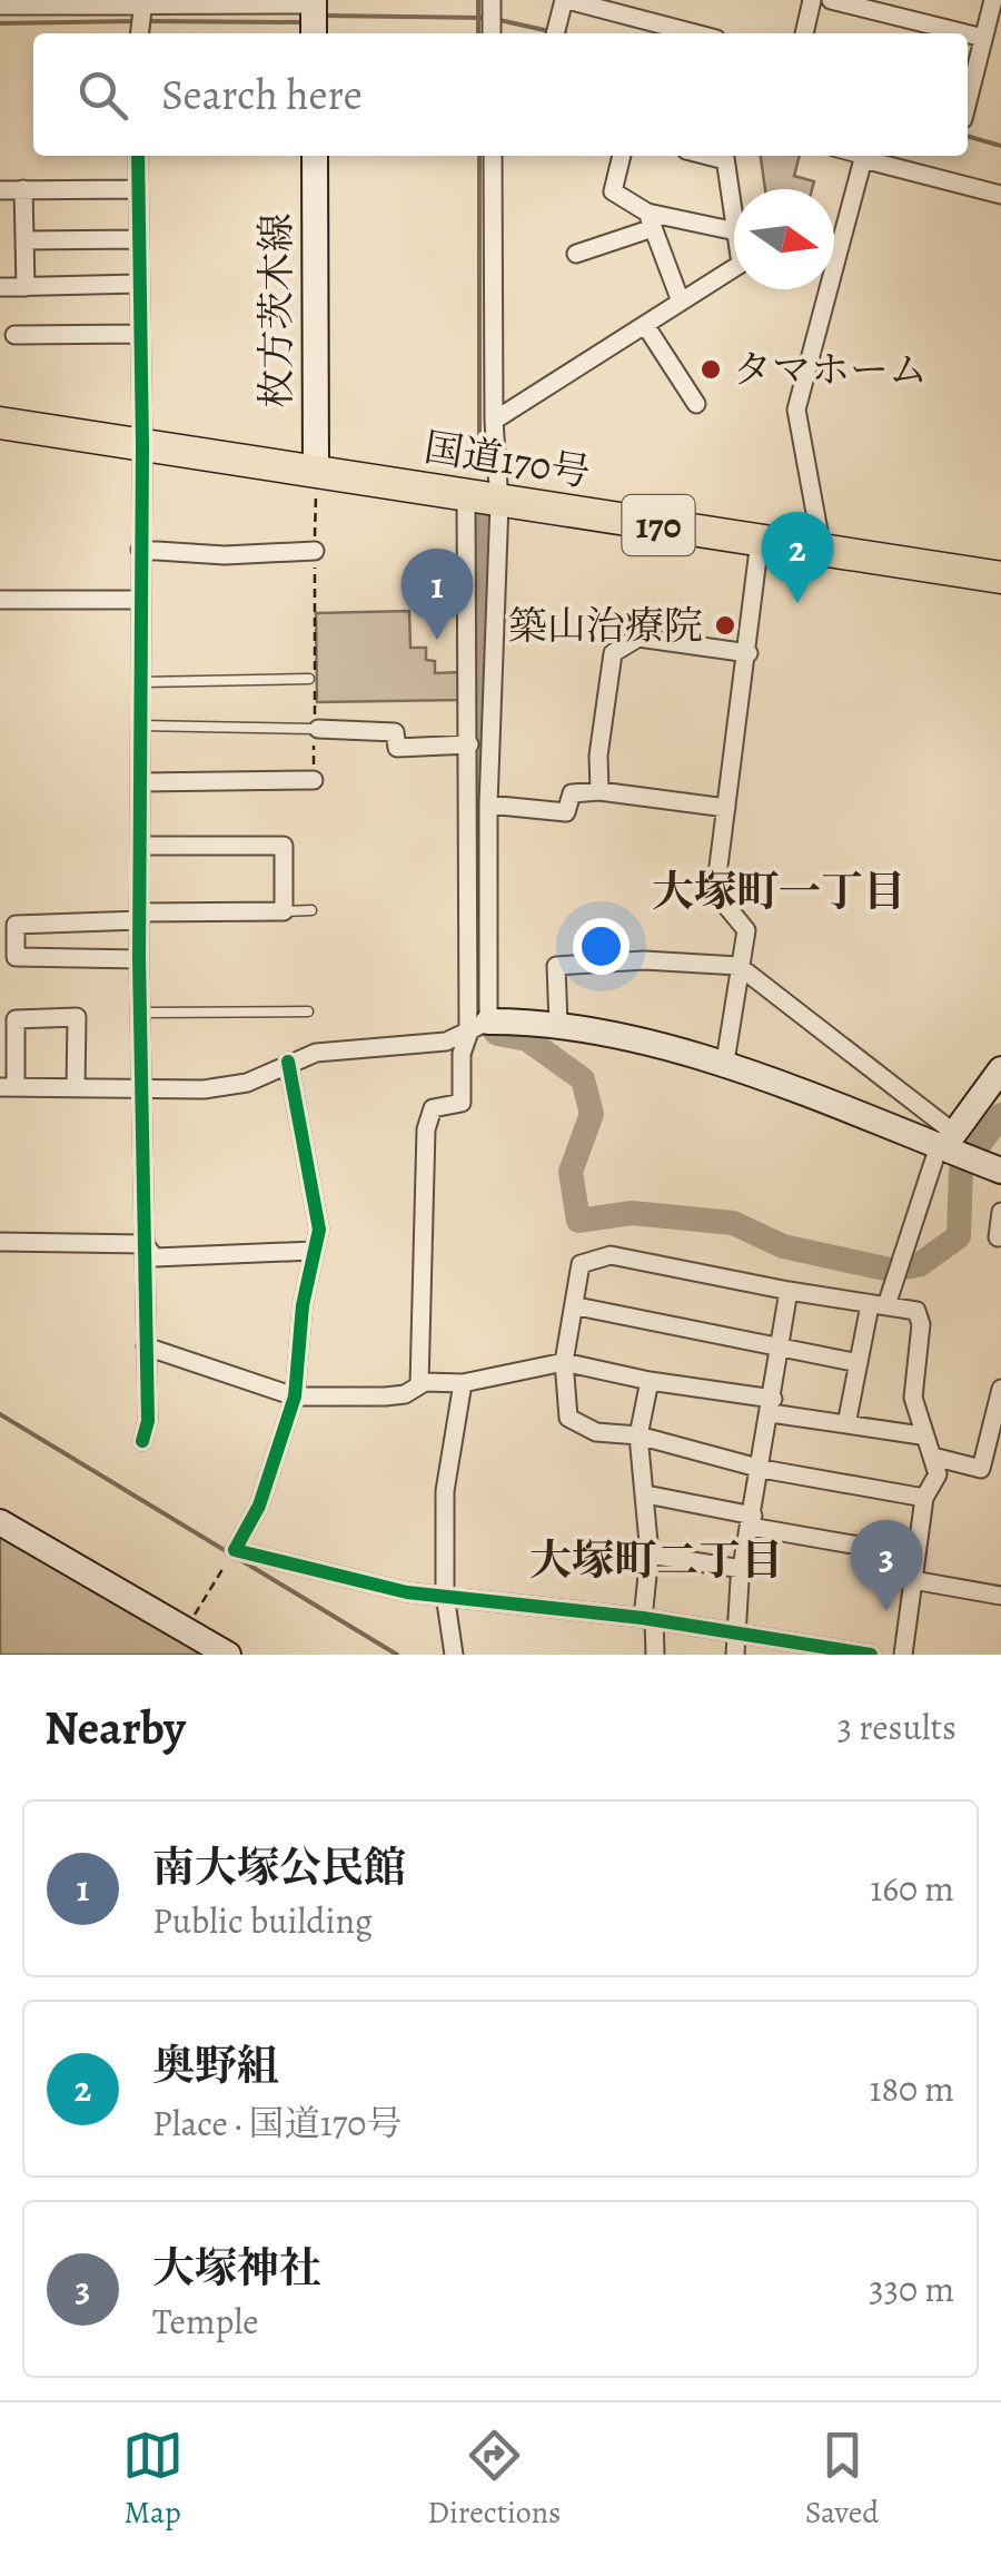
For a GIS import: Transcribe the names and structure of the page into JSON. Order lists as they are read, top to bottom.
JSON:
{
  "streets": {
    "highway": ["国道170号", "170"],
    "street": ["枚方茨木線"]
  },
  "crossings": [
    ["枚方茨木線", "国道170号"]
  ],
  "districts": ["大塚町一丁目", "大塚町二丁目"],
  "places": ["タマホーム", "築山治療院"],
  "north": "right",
  "page": {
    "search": "Search here",
    "pins": ["2", "1", "3"],
    "heading": ["Nearby", "3 results"],
    "list": [
      {
        "mark": "1",
        "name": "南大塚公民館",
        "note": "Public building",
        "value": "160 m"
      },
      {
        "mark": "2",
        "name": "奥野組",
        "note": "Place · 国道170号",
        "value": "180 m"
      },
      {
        "mark": "3",
        "name": "大塚神社",
        "note": "Temple",
        "value": "330 m"
      }
    ],
    "nav": ["Map", "Directions", "Saved"]
  }
}
